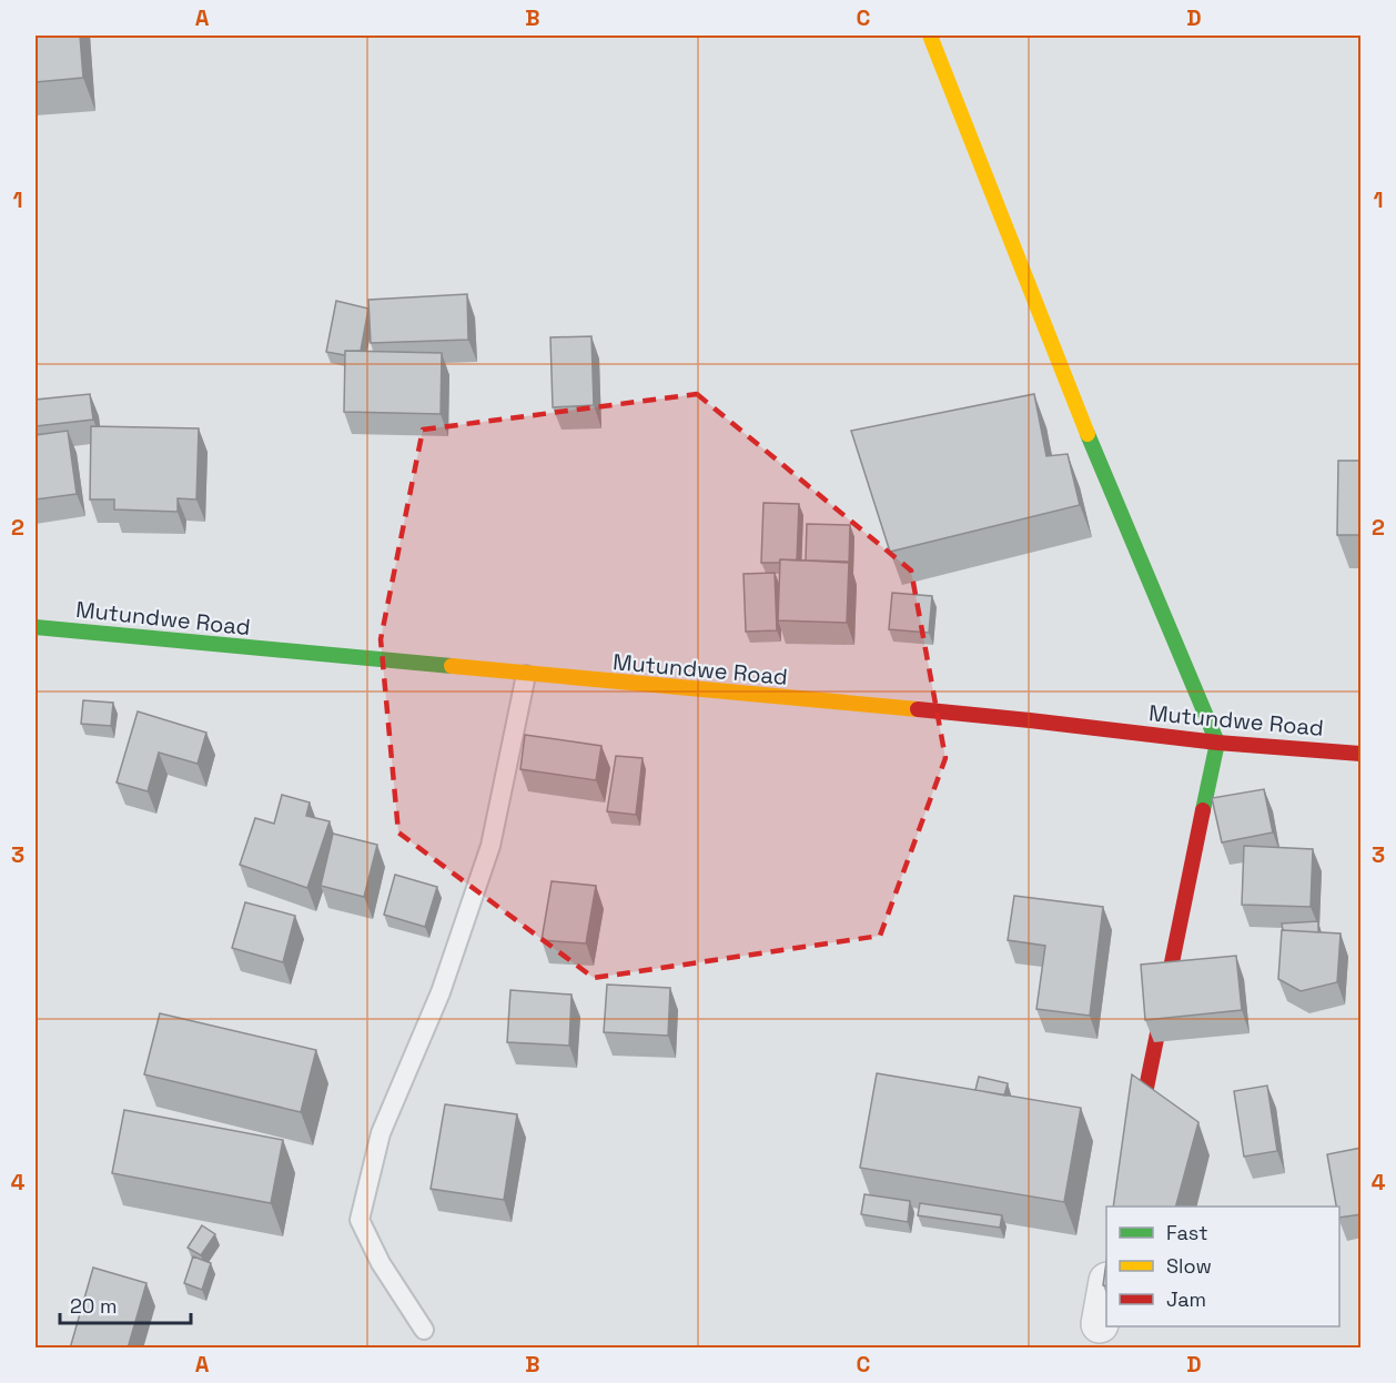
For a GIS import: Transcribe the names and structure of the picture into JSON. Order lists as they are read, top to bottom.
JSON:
{
  "streets": {
    "main road": ["Mutundwe Road"]
  },
  "legend": ["Fast", "Slow", "Jam"],
  "scale_bar": "20 m",
  "grid": {
    "columns": [
      "A",
      "B",
      "C",
      "D"
    ],
    "rows": [
      "1",
      "2",
      "3",
      "4"
    ]
  }
}
